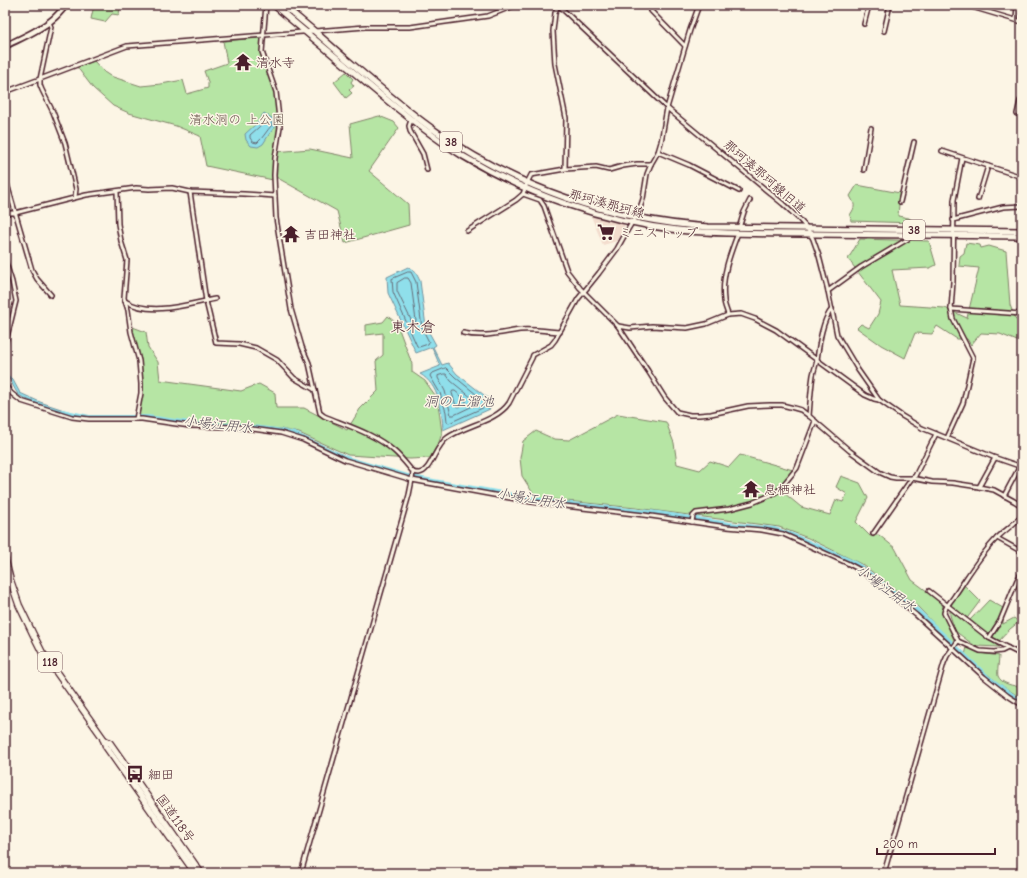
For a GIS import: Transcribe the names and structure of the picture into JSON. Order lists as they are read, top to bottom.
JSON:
{
  "streets": {
    "highway": ["118", "国道118号"],
    "main road": ["38", "那珂湊那珂線"],
    "street": ["那珂湊那珂線旧道"]
  },
  "crossings": [
    ["那珂湊那珂線旧道", "那珂湊那珂線"]
  ],
  "districts": ["東木倉"],
  "water": ["洞の上溜池", "小場江用水"],
  "parks": ["清水洞の 上公園"],
  "places": {
    "temple": ["清水寺", "吉田神社", "息栖神社"],
    "supermarket": ["ミニストップ"],
    "bus stop": ["細田"]
  },
  "scale_bar": "200 m"
}
